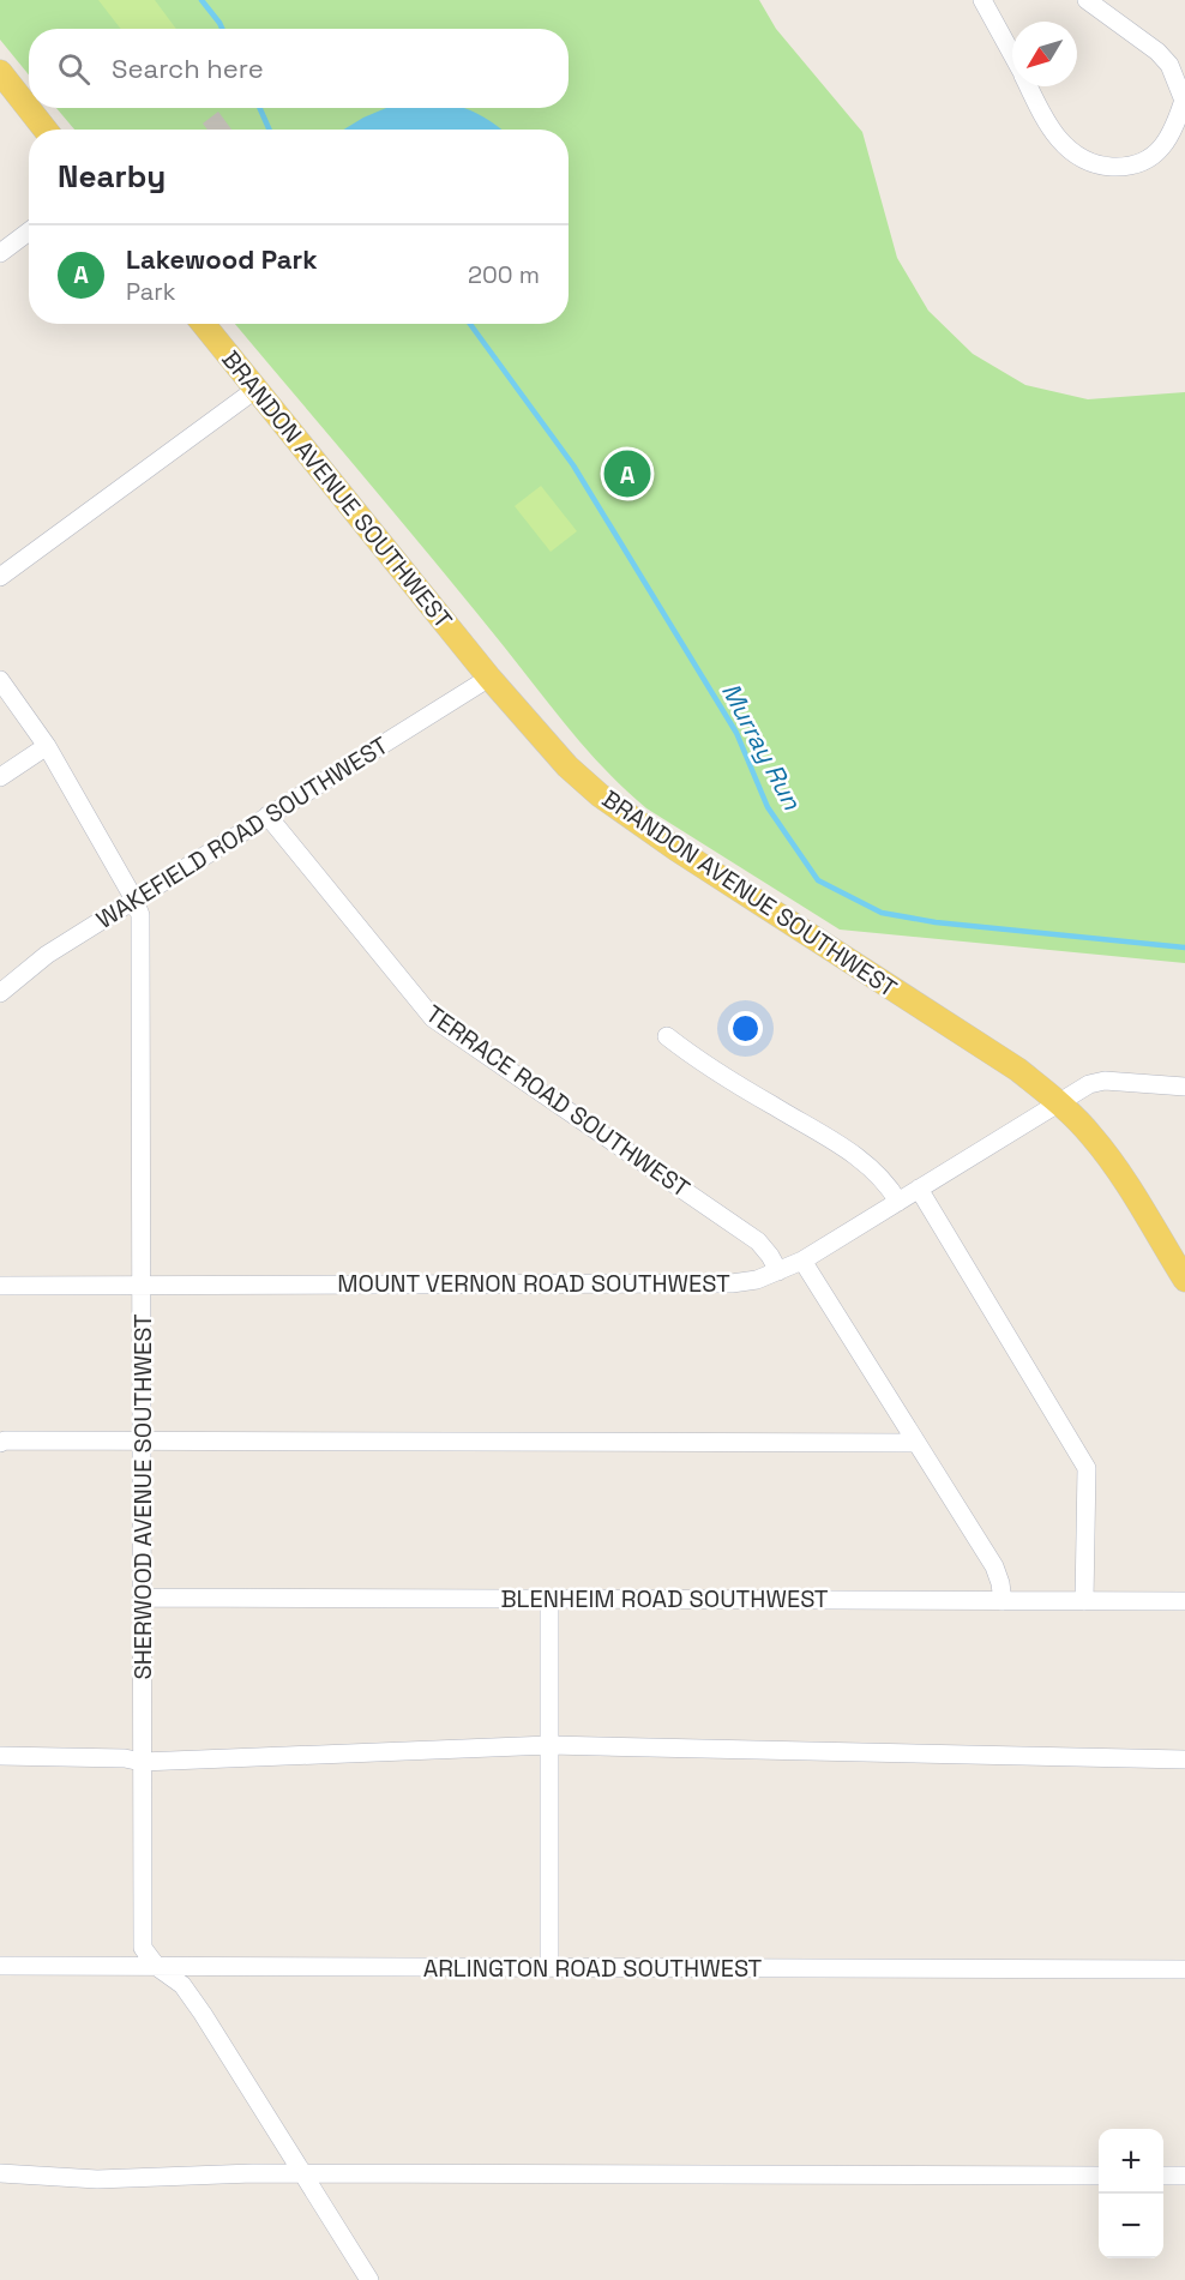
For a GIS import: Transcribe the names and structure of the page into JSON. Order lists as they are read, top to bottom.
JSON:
{
  "streets": {
    "main road": ["BRANDON AVENUE SOUTHWEST"],
    "street": [
      "WAKEFIELD ROAD SOUTHWEST",
      "TERRACE ROAD SOUTHWEST",
      "MOUNT VERNON ROAD SOUTHWEST",
      "SHERWOOD AVENUE SOUTHWEST",
      "BLENHEIM ROAD SOUTHWEST",
      "ARLINGTON ROAD SOUTHWEST"
    ]
  },
  "crossings": [
    ["BRANDON AVENUE SOUTHWEST", "WAKEFIELD ROAD SOUTHWEST"],
    ["BRANDON AVENUE SOUTHWEST", "MOUNT VERNON ROAD SOUTHWEST"],
    ["WAKEFIELD ROAD SOUTHWEST", "TERRACE ROAD SOUTHWEST"],
    ["WAKEFIELD ROAD SOUTHWEST", "SHERWOOD AVENUE SOUTHWEST"],
    ["TERRACE ROAD SOUTHWEST", "MOUNT VERNON ROAD SOUTHWEST"],
    ["MOUNT VERNON ROAD SOUTHWEST", "SHERWOOD AVENUE SOUTHWEST"],
    ["SHERWOOD AVENUE SOUTHWEST", "BLENHEIM ROAD SOUTHWEST"],
    ["SHERWOOD AVENUE SOUTHWEST", "ARLINGTON ROAD SOUTHWEST"]
  ],
  "water": ["Murray Run"],
  "north": "bottom left",
  "page": {
    "search": "Search here",
    "heading": "Nearby",
    "list": [
      {
        "mark": "A",
        "name": "Lakewood Park",
        "note": "Park",
        "value": "200 m"
      }
    ],
    "pins": "A",
    "map_buttons": ["+", "−"]
  }
}
